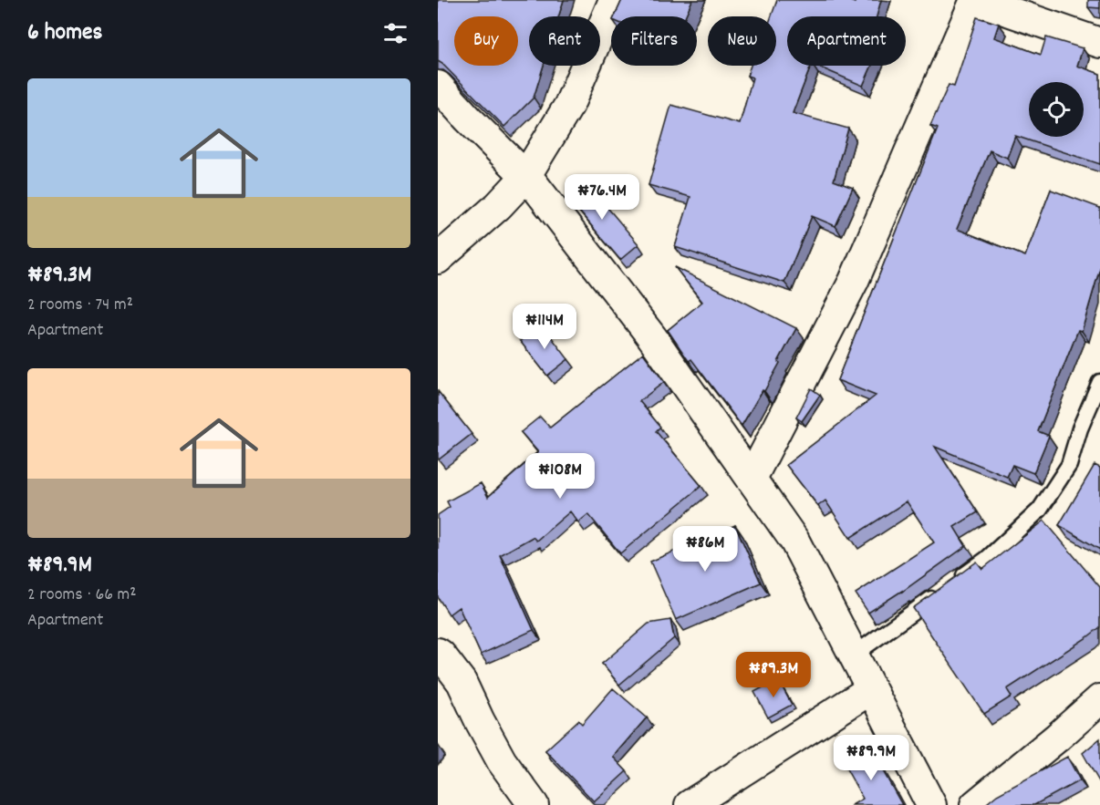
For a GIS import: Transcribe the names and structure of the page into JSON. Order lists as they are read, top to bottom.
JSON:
{
  "page": {
    "heading": "6 homes",
    "chip": [
      "Buy",
      "Rent",
      "Filters",
      "New",
      "Apartment"
    ],
    "list": [
      {
        "name": "₦89.3M",
        "note": "2 rooms · 74 m² · Apartment"
      },
      {
        "name": "₦89.9M",
        "note": "2 rooms · 66 m² · Apartment"
      }
    ],
    "price": [
      "₦76.4M",
      "₦114M",
      "₦108M",
      "₦86M",
      "₦89.3M",
      "₦89.9M"
    ]
  }
}
